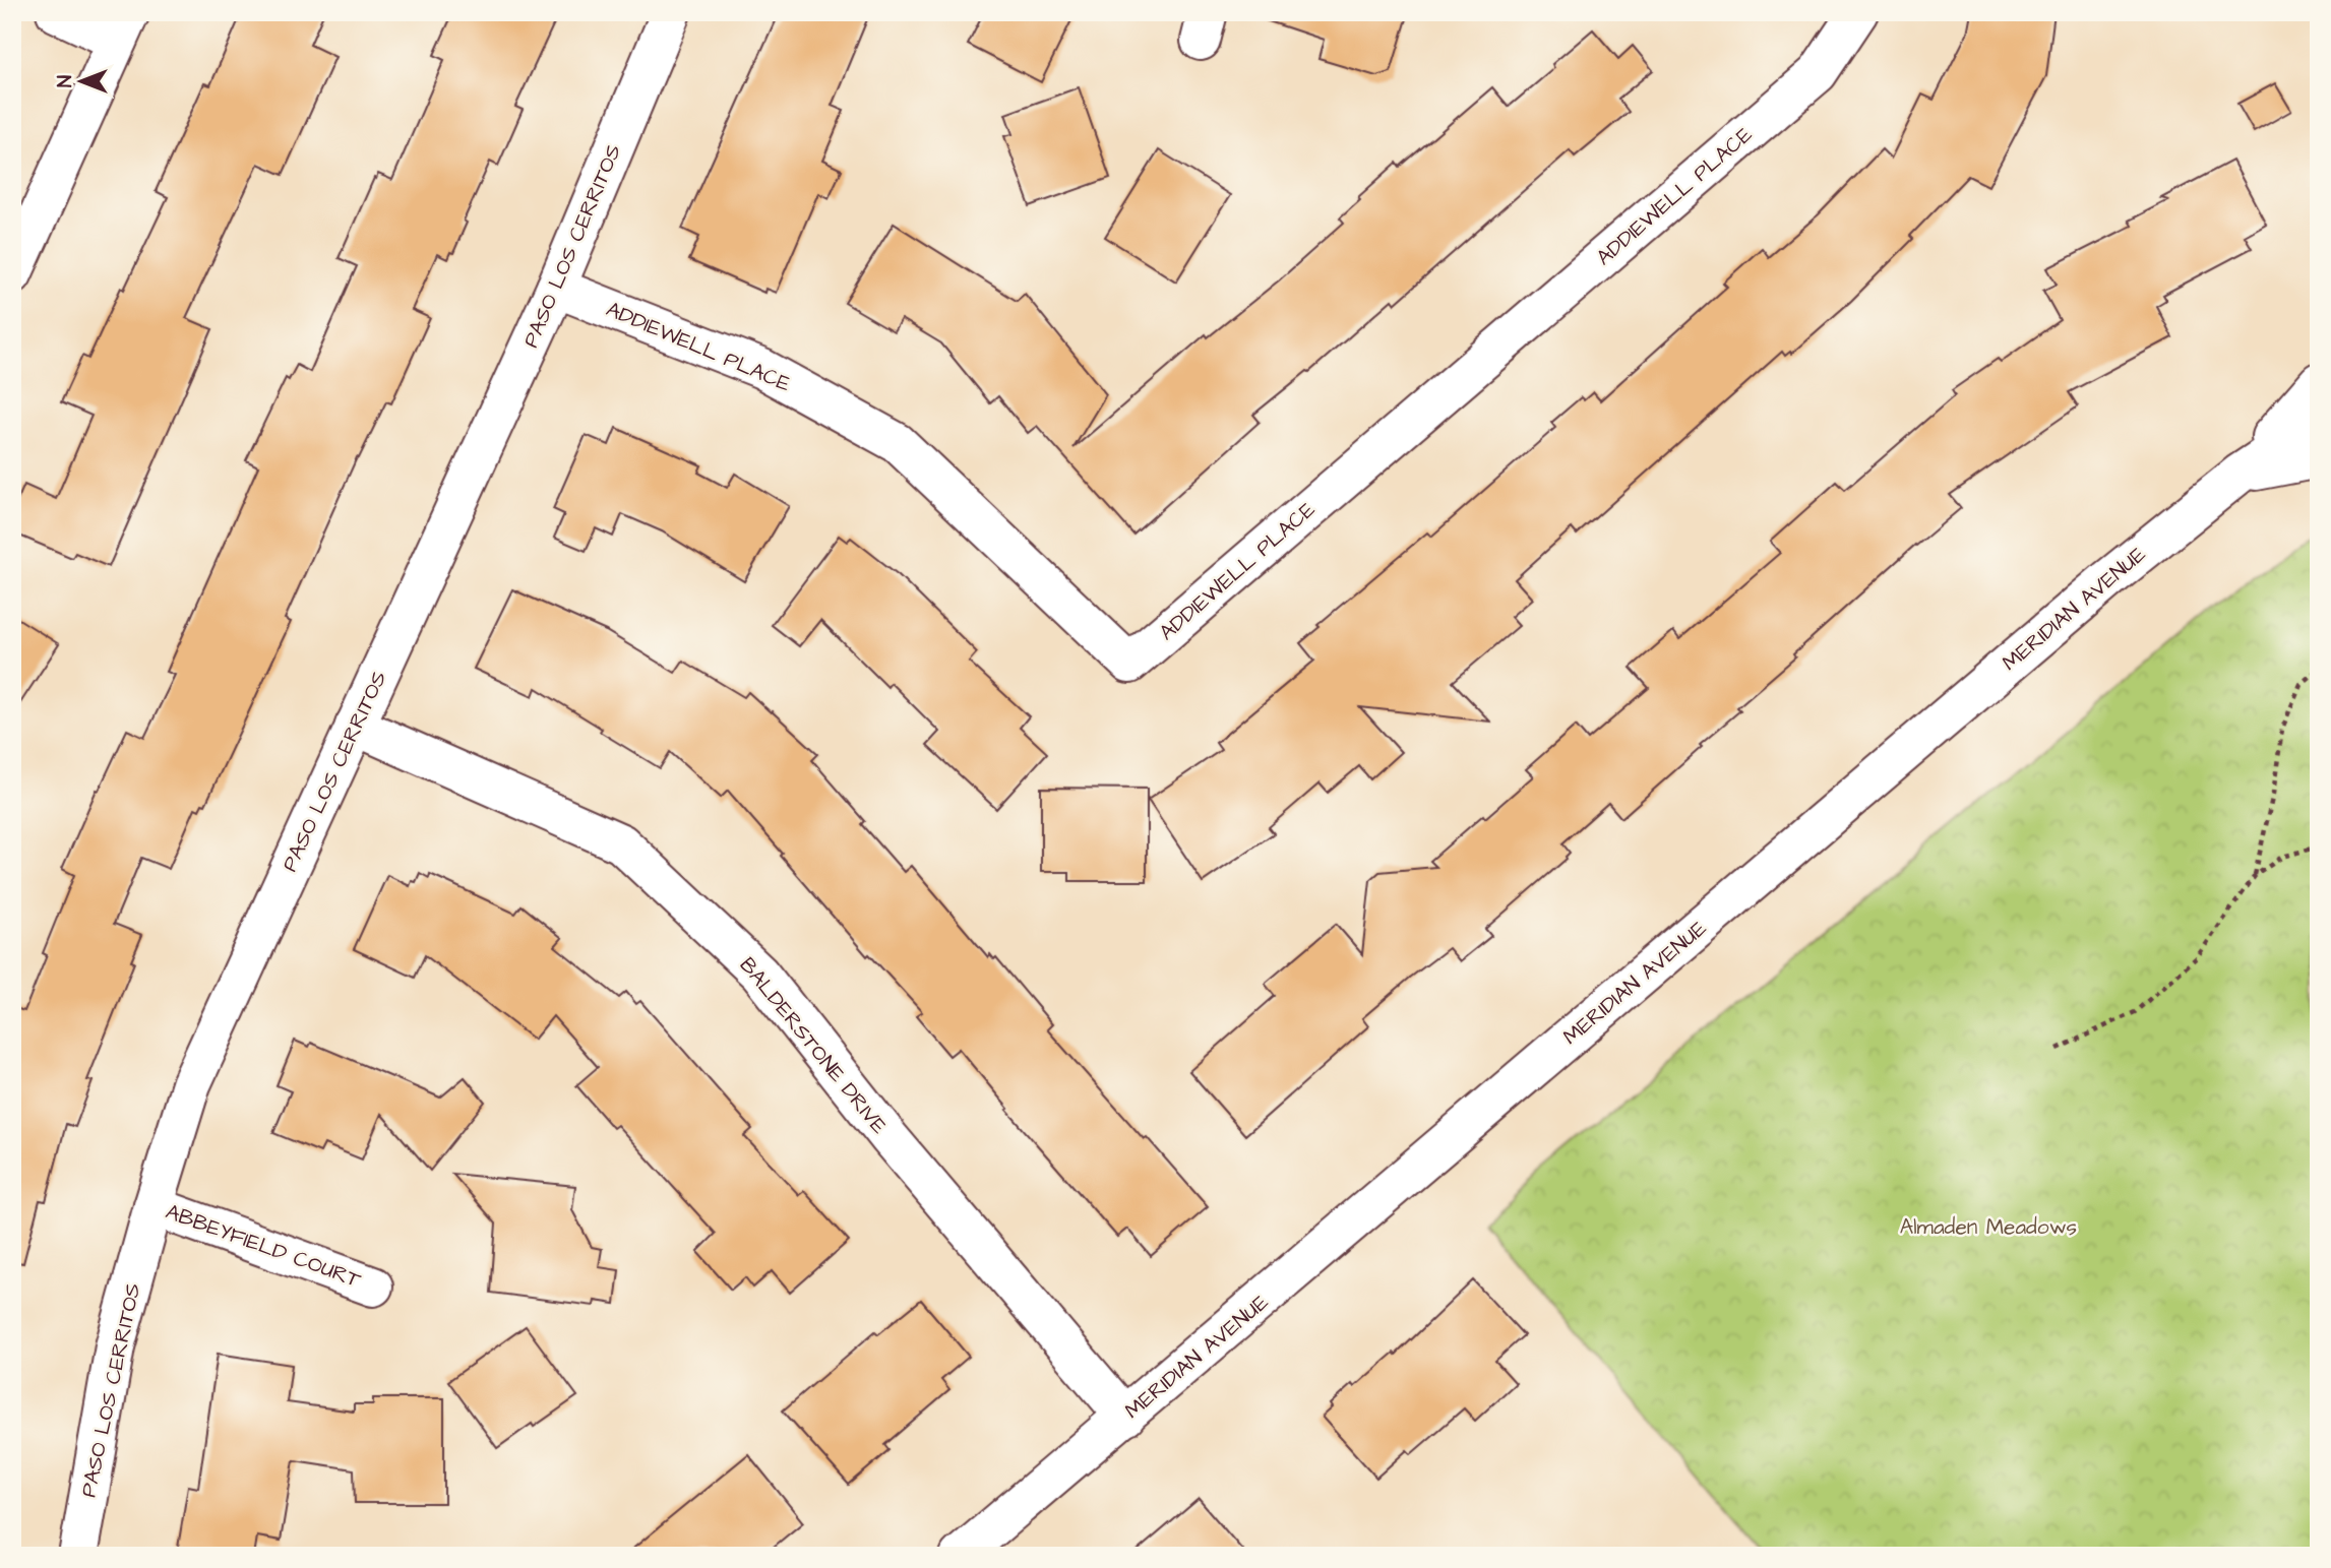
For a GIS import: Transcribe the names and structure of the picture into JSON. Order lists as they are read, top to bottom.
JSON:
{
  "streets": {
    "street": [
      "ADDIEWELL PLACE",
      "PASO LOS CERRITOS",
      "MERIDIAN AVENUE",
      "BALDERSTONE DRIVE",
      "ABBEYFIELD COURT"
    ]
  },
  "crossings": [
    ["ADDIEWELL PLACE", "PASO LOS CERRITOS"],
    ["PASO LOS CERRITOS", "BALDERSTONE DRIVE"],
    ["PASO LOS CERRITOS", "ABBEYFIELD COURT"],
    ["MERIDIAN AVENUE", "BALDERSTONE DRIVE"]
  ],
  "parks": ["Almaden Meadows"],
  "north": "left"
}
